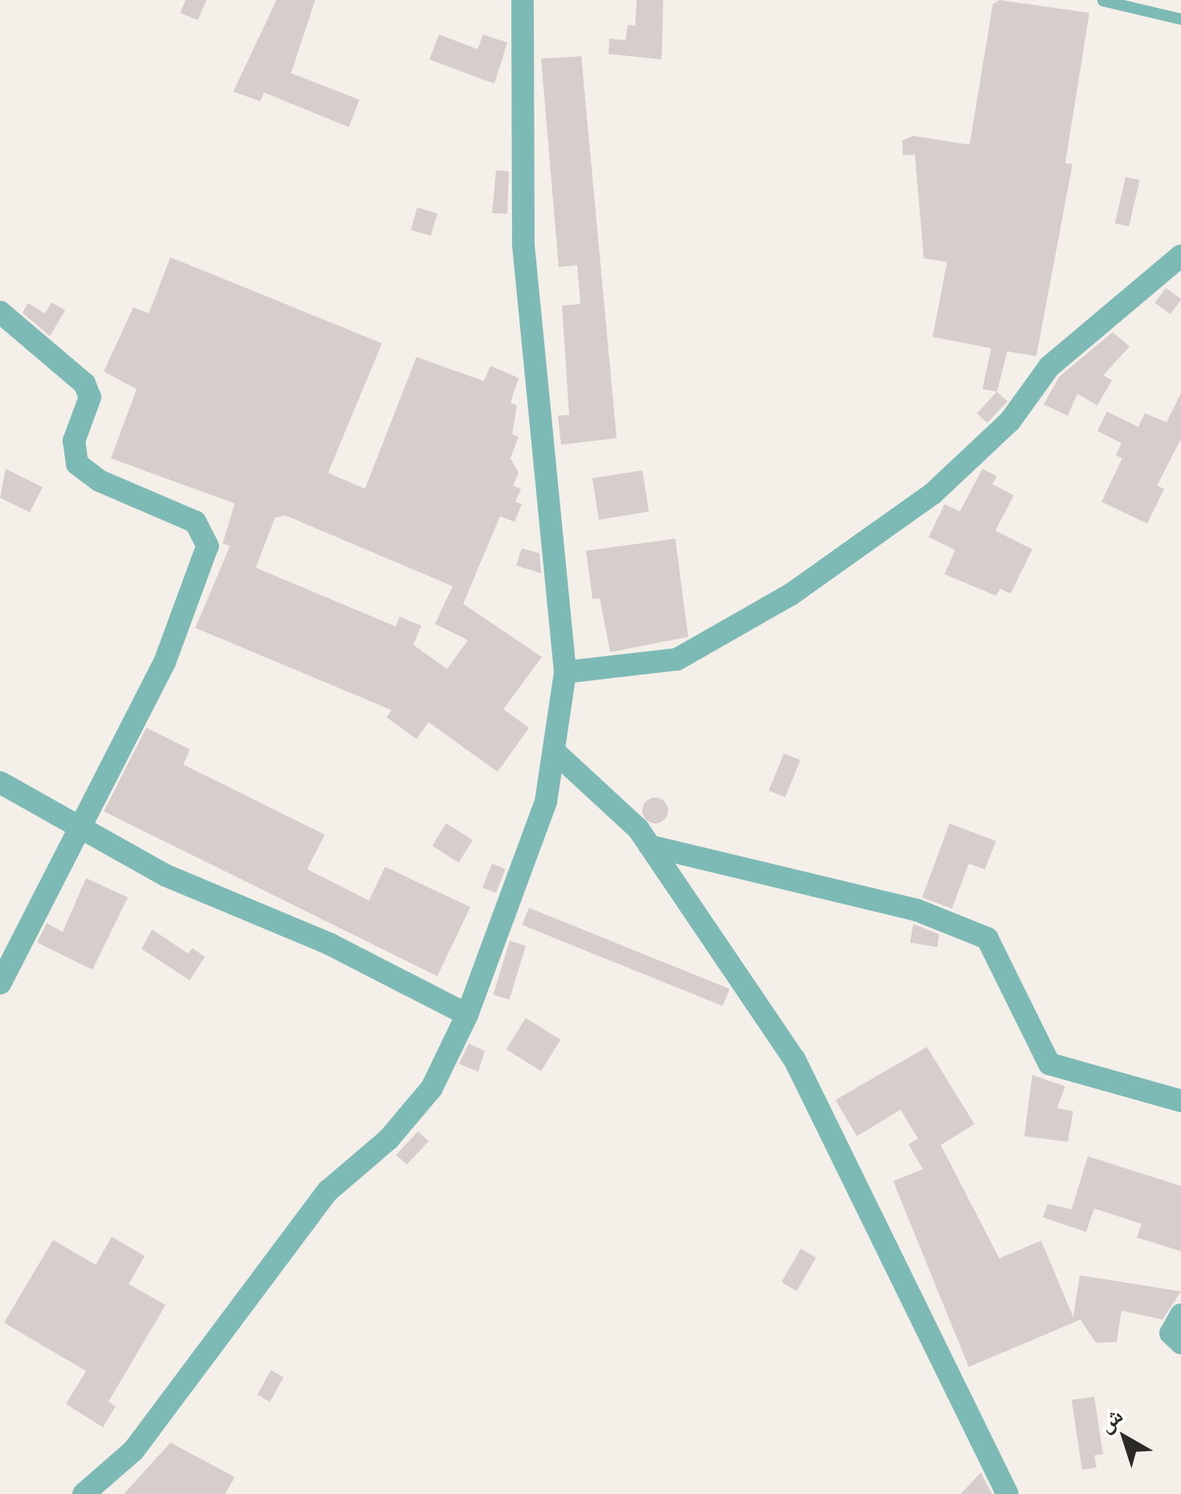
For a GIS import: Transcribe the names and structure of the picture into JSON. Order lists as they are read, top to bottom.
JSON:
{
  "north": "top left"
}
